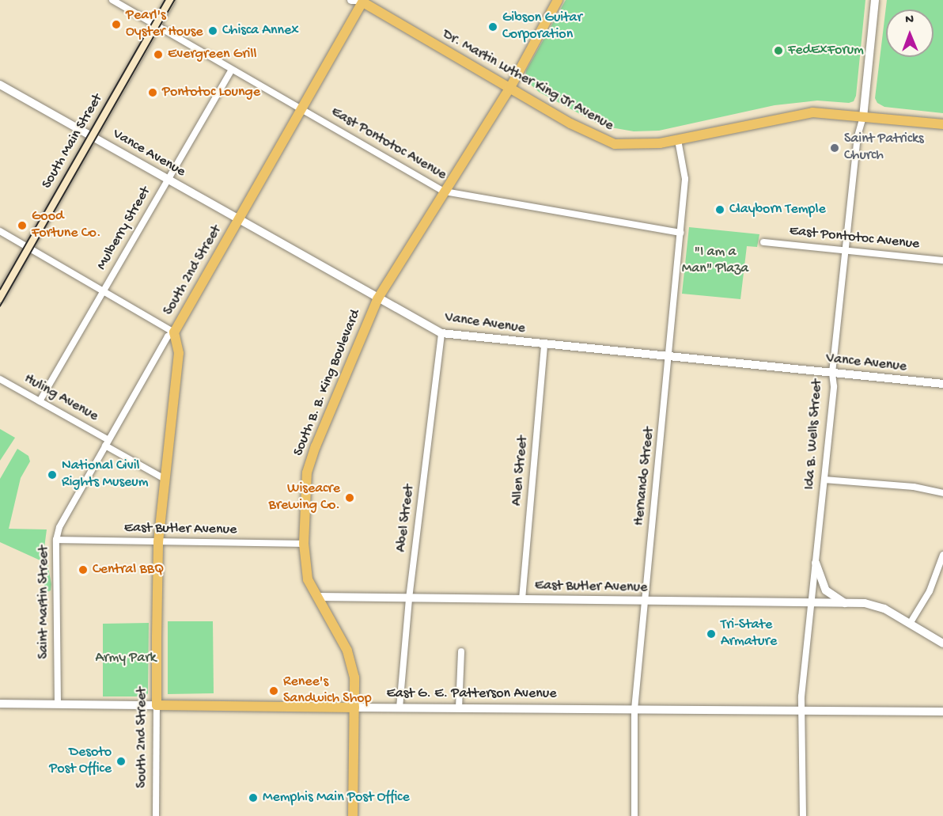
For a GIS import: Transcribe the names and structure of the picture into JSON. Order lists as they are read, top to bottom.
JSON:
{
  "streets": {
    "main road": [
      "Dr. Martin Luther King Jr Avenue",
      "South Main Street",
      "South 2nd Street",
      "South B. B. King Boulevard",
      "East G. E. Patterson Avenue"
    ],
    "street": [
      "East Pontotoc Avenue",
      "Vance Avenue",
      "Mulberry Street",
      "Huling Avenue",
      "Ida B. Wells Street",
      "Allen Street",
      "Hernando Street",
      "Abel Street",
      "East Butler Avenue",
      "Saint Martin Street"
    ]
  },
  "crossings": [
    ["Dr. Martin Luther King Jr Avenue", "South 2nd Street"],
    ["Dr. Martin Luther King Jr Avenue", "South B. B. King Boulevard"],
    ["Dr. Martin Luther King Jr Avenue", "Ida B. Wells Street"],
    ["Dr. Martin Luther King Jr Avenue", "Hernando Street"],
    ["South Main Street", "East Pontotoc Avenue"],
    ["South Main Street", "Vance Avenue"],
    ["East Pontotoc Avenue", "Mulberry Street"],
    ["East Pontotoc Avenue", "South 2nd Street"],
    ["East Pontotoc Avenue", "South B. B. King Boulevard"],
    ["East Pontotoc Avenue", "Ida B. Wells Street"],
    ["East Pontotoc Avenue", "Hernando Street"],
    ["Vance Avenue", "Mulberry Street"],
    ["Vance Avenue", "South 2nd Street"],
    ["Vance Avenue", "South B. B. King Boulevard"],
    ["Vance Avenue", "Ida B. Wells Street"],
    ["Vance Avenue", "Allen Street"],
    ["Vance Avenue", "Hernando Street"],
    ["Vance Avenue", "Abel Street"],
    ["Mulberry Street", "Huling Avenue"],
    ["South 2nd Street", "Huling Avenue"],
    ["South 2nd Street", "East Butler Avenue"],
    ["South 2nd Street", "Saint Martin Street"],
    ["South 2nd Street", "East G. E. Patterson Avenue"],
    ["South B. B. King Boulevard", "East Butler Avenue"],
    ["South B. B. King Boulevard", "East G. E. Patterson Avenue"],
    ["Huling Avenue", "Saint Martin Street"],
    ["Ida B. Wells Street", "East Butler Avenue"],
    ["Ida B. Wells Street", "East G. E. Patterson Avenue"],
    ["Allen Street", "East Butler Avenue"],
    ["Hernando Street", "East Butler Avenue"],
    ["Hernando Street", "East G. E. Patterson Avenue"],
    ["Abel Street", "East Butler Avenue"],
    ["Abel Street", "East G. E. Patterson Avenue"],
    ["East Butler Avenue", "Saint Martin Street"],
    ["Saint Martin Street", "East G. E. Patterson Avenue"]
  ],
  "parks": ["\"I am a Man\" Plaza", "Army Park"],
  "places": [
    "Pearl's Oyster House",
    "Gibson Guitar Corporation",
    "Chisca Annex",
    "FedExForum",
    "Evergreen Grill",
    "Pontotoc Lounge",
    "Saint Patricks Church",
    "Clayborn Temple",
    "Good Fortune Co.",
    "National Civil Rights Museum",
    "Wiseacre Brewing Co.",
    "Central BBQ",
    "Tri-State Armature",
    "Renee's Sandwich Shop",
    "Desoto Post Office",
    "Memphis Main Post Office"
  ],
  "north": "top"
}
